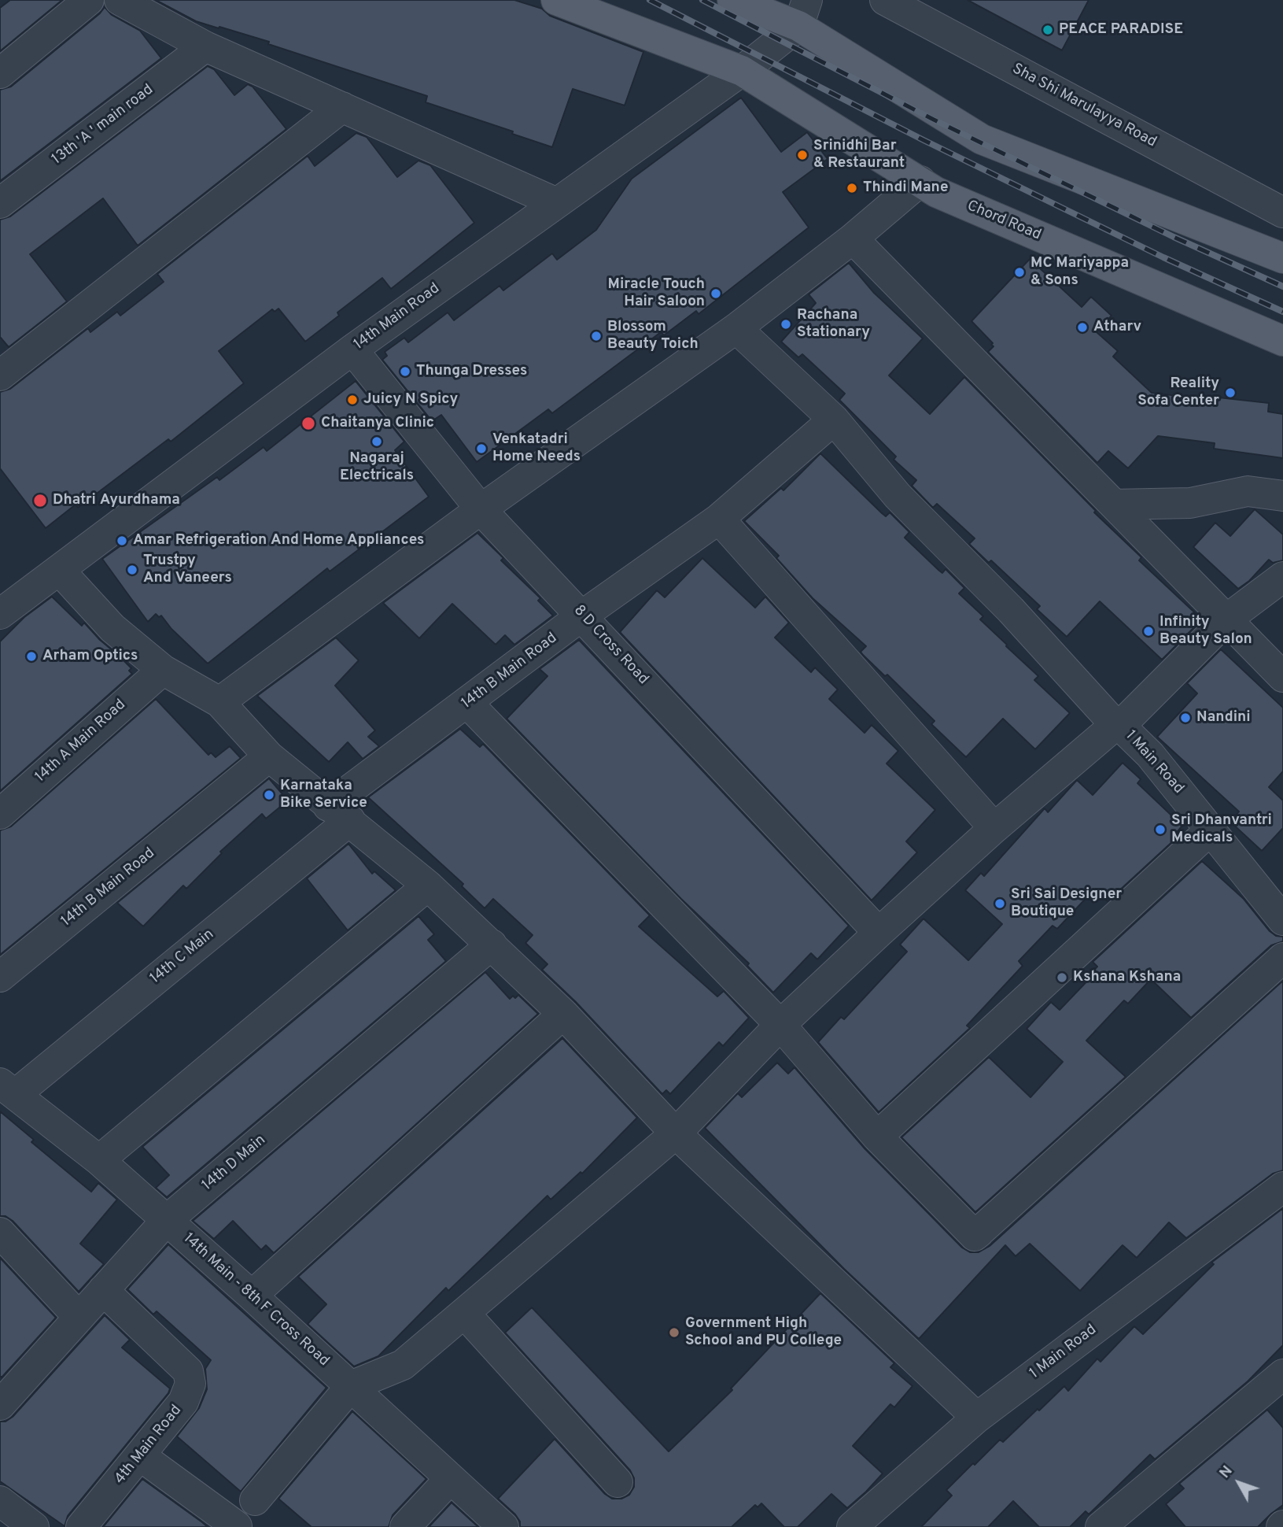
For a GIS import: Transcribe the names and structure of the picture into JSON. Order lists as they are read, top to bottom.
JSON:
{
  "streets": {
    "main road": ["Chord Road"],
    "street": [
      "Sha Shi Marulayya Road",
      "13th 'A ' main road",
      "14th Main Road",
      "8 D Cross Road",
      "14th B Main Road",
      "14th A Main Road",
      "1 Main Road",
      "14th C Main",
      "14th D Main",
      "14th Main - 8th F Cross Road",
      "4th Main Road"
    ]
  },
  "crossings": [
    ["Chord Road", "14th Main Road"],
    ["14th Main Road", "8 D Cross Road"],
    ["8 D Cross Road", "14th B Main Road"],
    ["14th B Main Road", "14th C Main"],
    ["14th C Main", "14th Main - 8th F Cross Road"],
    ["14th D Main", "14th Main - 8th F Cross Road"],
    ["14th D Main", "4th Main Road"]
  ],
  "places": [
    "PEACE PARADISE",
    "Srinidhi Bar & Restaurant",
    "Thindi Mane",
    "MC Mariyappa & Sons",
    "Miracle Touch Hair Saloon",
    "Rachana Stationary",
    "Atharv",
    "Blossom Beauty Toich",
    "Thunga Dresses",
    "Reality Sofa Center",
    "Juicy N Spicy",
    "Chaitanya Clinic",
    "Nagaraj Electricals",
    "Venkatadri Home Needs",
    "Dhatri Ayurdhama",
    "Amar Refrigeration And Home Appliances",
    "Trustpy And Vaneers",
    "Infinity Beauty Salon",
    "Arham Optics",
    "Nandini",
    "Karnataka Bike Service",
    "Sri Dhanvantri Medicals",
    "Sri Sai Designer Boutique",
    "Kshana Kshana",
    "Government High School and PU College"
  ],
  "north": "top left"
}
